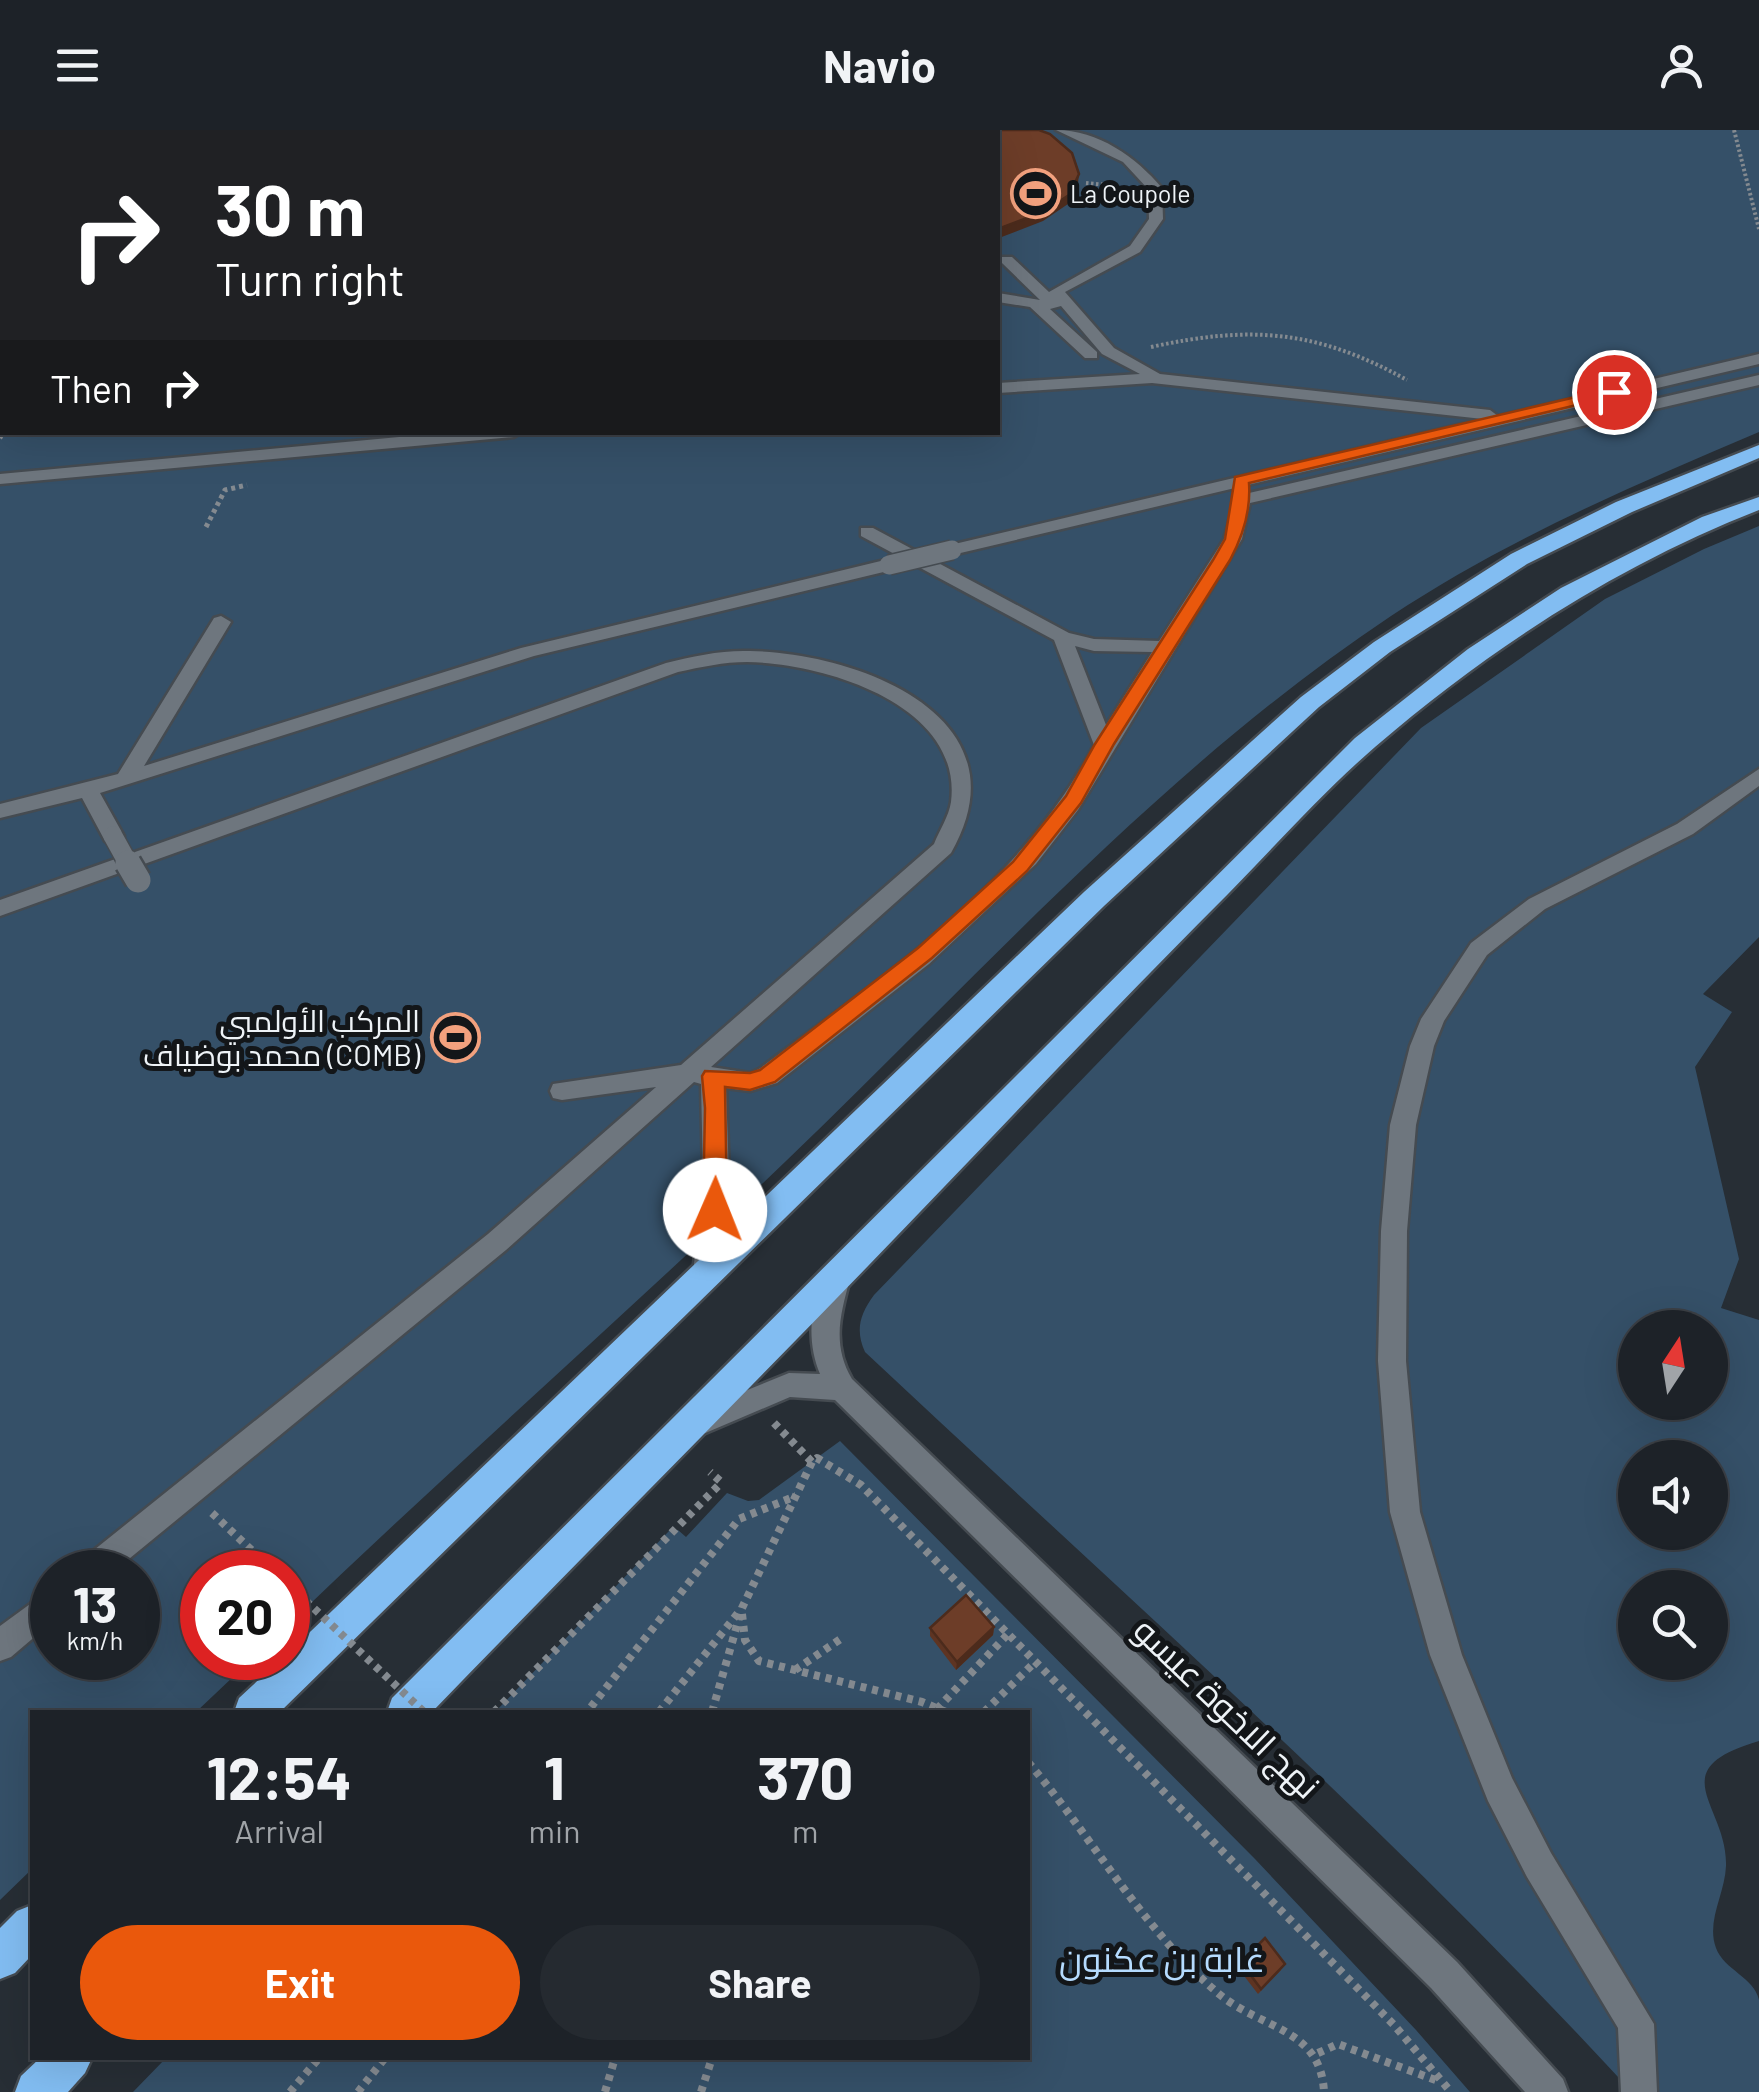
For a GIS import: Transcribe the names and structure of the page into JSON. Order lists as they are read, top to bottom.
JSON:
{
  "streets": {
    "street": ["نهج الاخوة عيسو"]
  },
  "parks": ["غابة بن عكنون"],
  "places": {
    "sports": ["La Coupole", "المركب الأولمبي محمد بوضياف (COMB)"]
  },
  "north": "top",
  "page": {
    "header": "Navio",
    "turn": ["30 m", "Turn right"],
    "then": "Then",
    "speed": "13 km/h",
    "limit": "20",
    "eta": [
      "12:54",
      "Arrival",
      "1",
      "min",
      "370",
      "m"
    ],
    "buttons": ["Exit", "Share"]
  }
}
